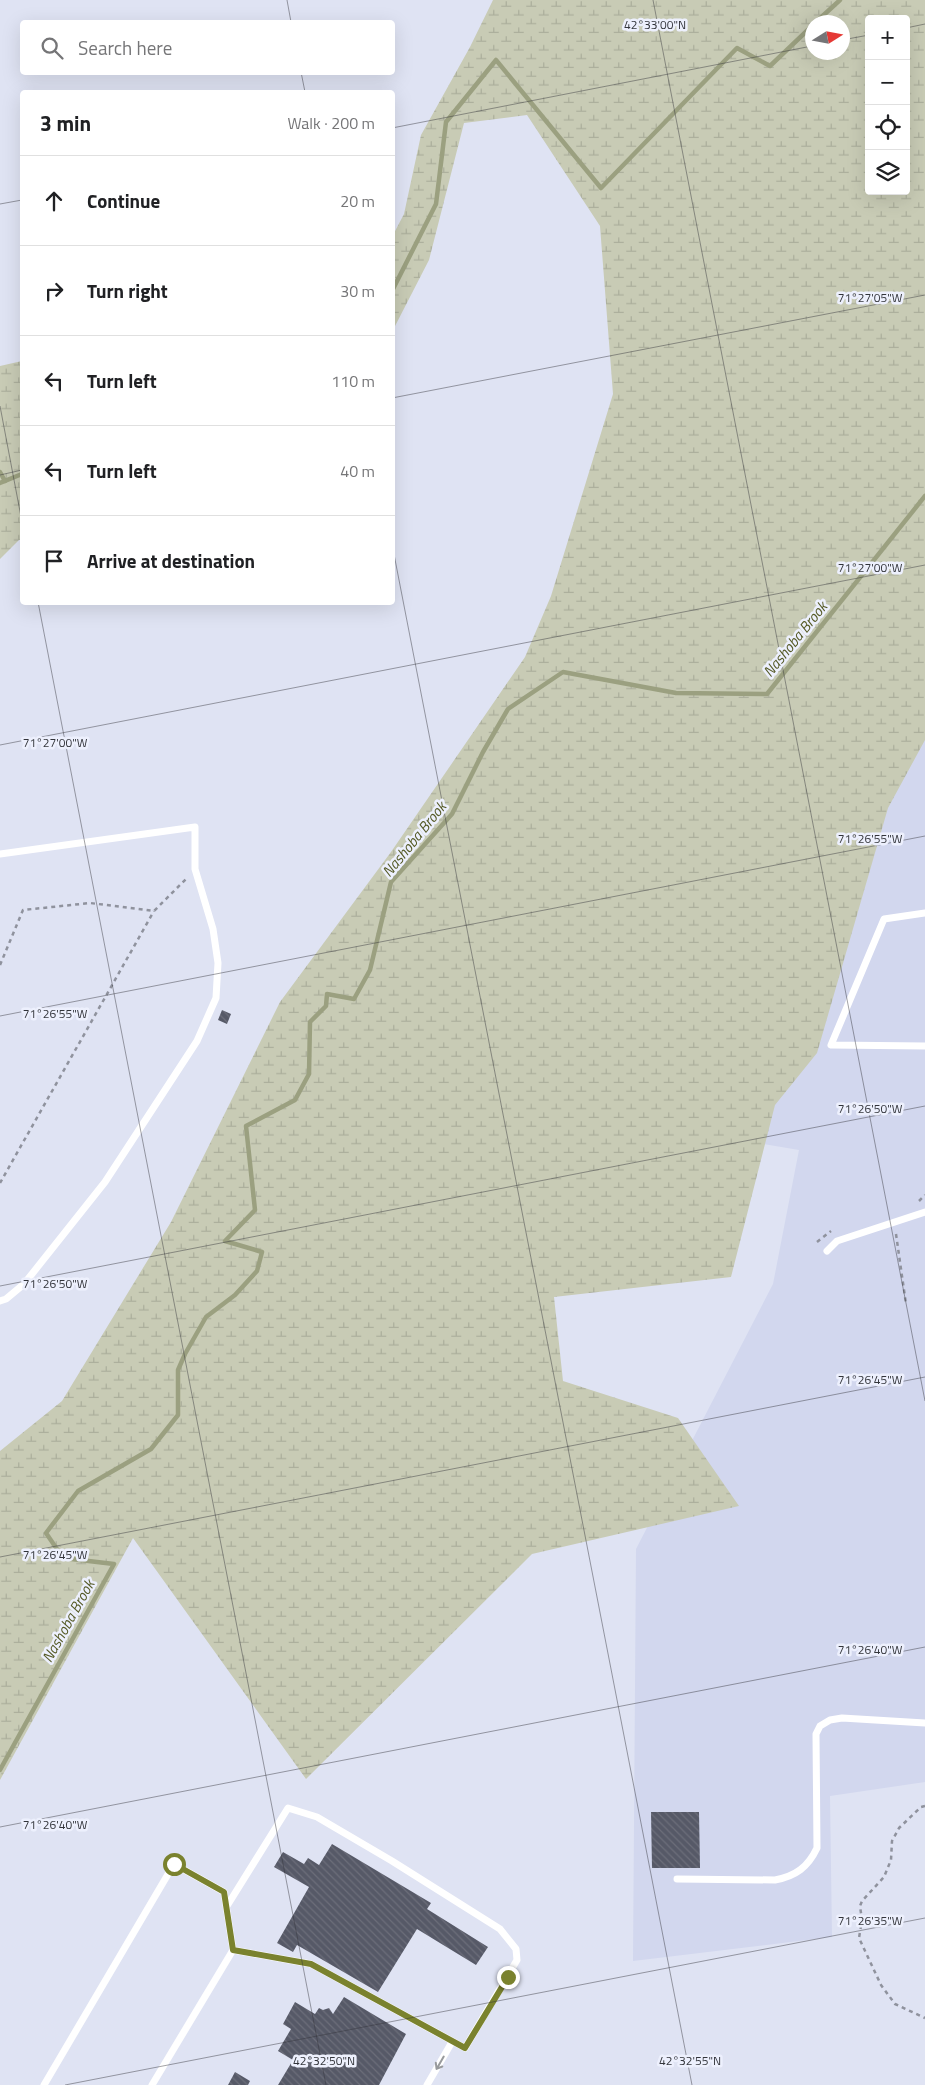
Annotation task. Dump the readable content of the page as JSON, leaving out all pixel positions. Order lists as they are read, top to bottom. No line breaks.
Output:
{"water":["Nashoba Brook"],"north":"right","page":{"map_buttons":["+","−"],"search":"Search here","heading":["3 min","Walk · 200 m"],"list":[["Continue","20 m"],["Turn right","30 m"],["Turn left","110 m"],["Turn left","40 m"],"Arrive at destination"]},"coordinates":["42°33'00\"N","71°27'05\"W","71°27'00\"W","71°26'55\"W","71°26'50\"W","71°26'45\"W","71°26'40\"W","71°26'35\"W","42°32'50\"N","42°32'55\"N"]}
